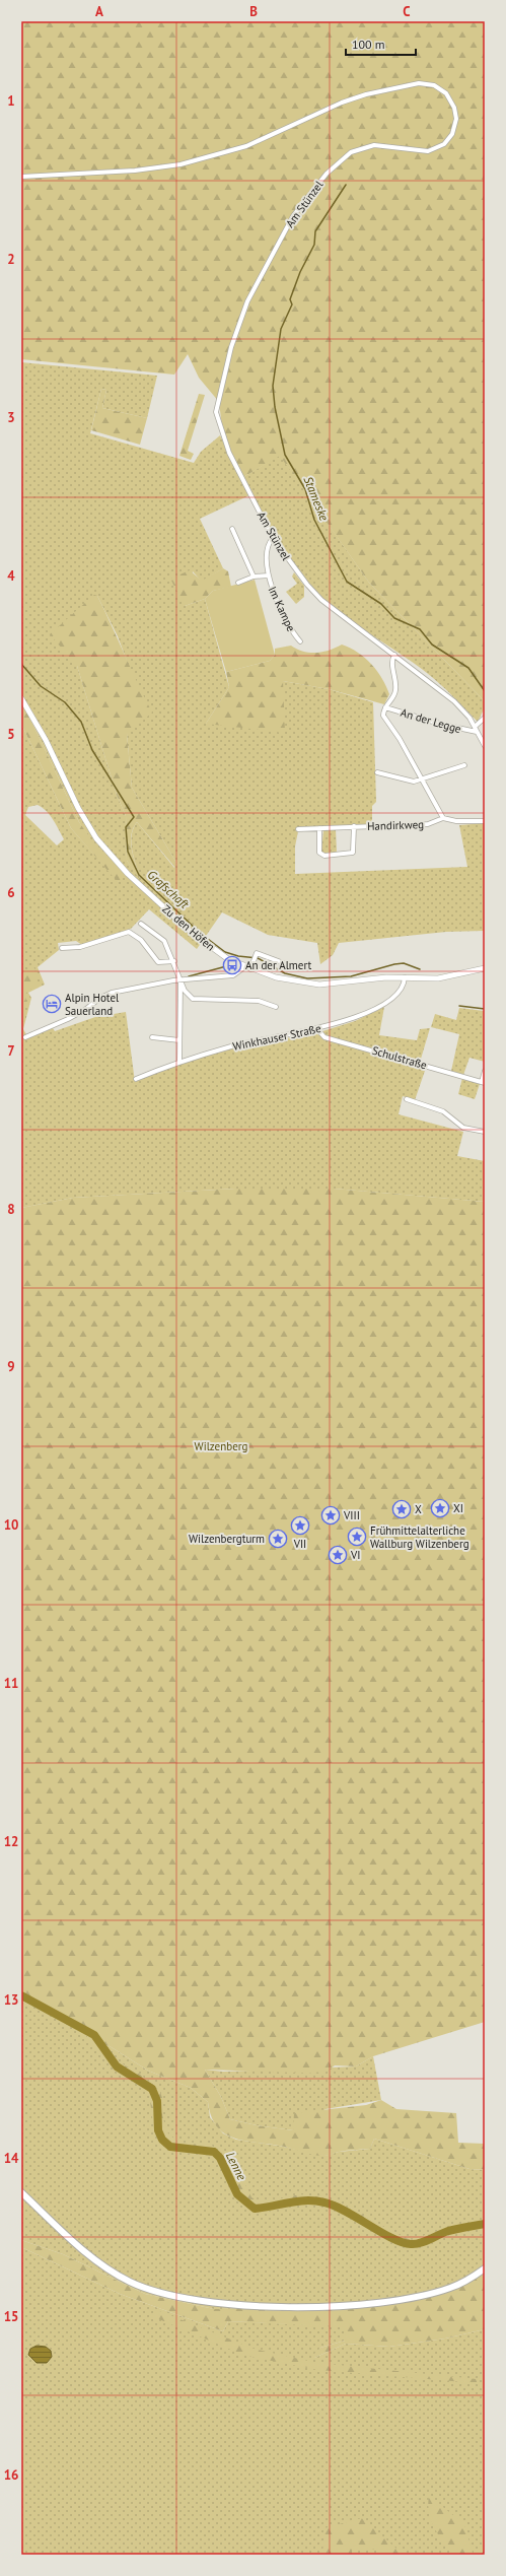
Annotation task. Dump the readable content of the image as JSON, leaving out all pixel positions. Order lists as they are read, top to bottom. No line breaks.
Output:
{"streets":{"street":["Am Stünzel","Im Kampe","An der Legge","Handirkweg","Zu den Höfen","Winkhauser Straße","Schulstraße"]},"crossings":[["Am Stünzel","Im Kampe"],["Am Stünzel","An der Legge"],["Zu den Höfen","Winkhauser Straße"],["Winkhauser Straße","Schulstraße"]],"water":["Stameske","Grafschaft","Lenne"],"parks":["Wilzenberg"],"places":{"bus stop":["An der Almert"],"hotel":["Alpin Hotel Sauerland"],"place":["XI","X","VIII","VII","Frühmittelalterliche Wallburg Wilzenberg","Wilzenbergturm","VI"]},"scale_bar":"100 m","grid":{"columns":["A","B","C"],"rows":["1","2","3","4","5","6","7","8","9","10","11","12","13","14","15","16"]}}
